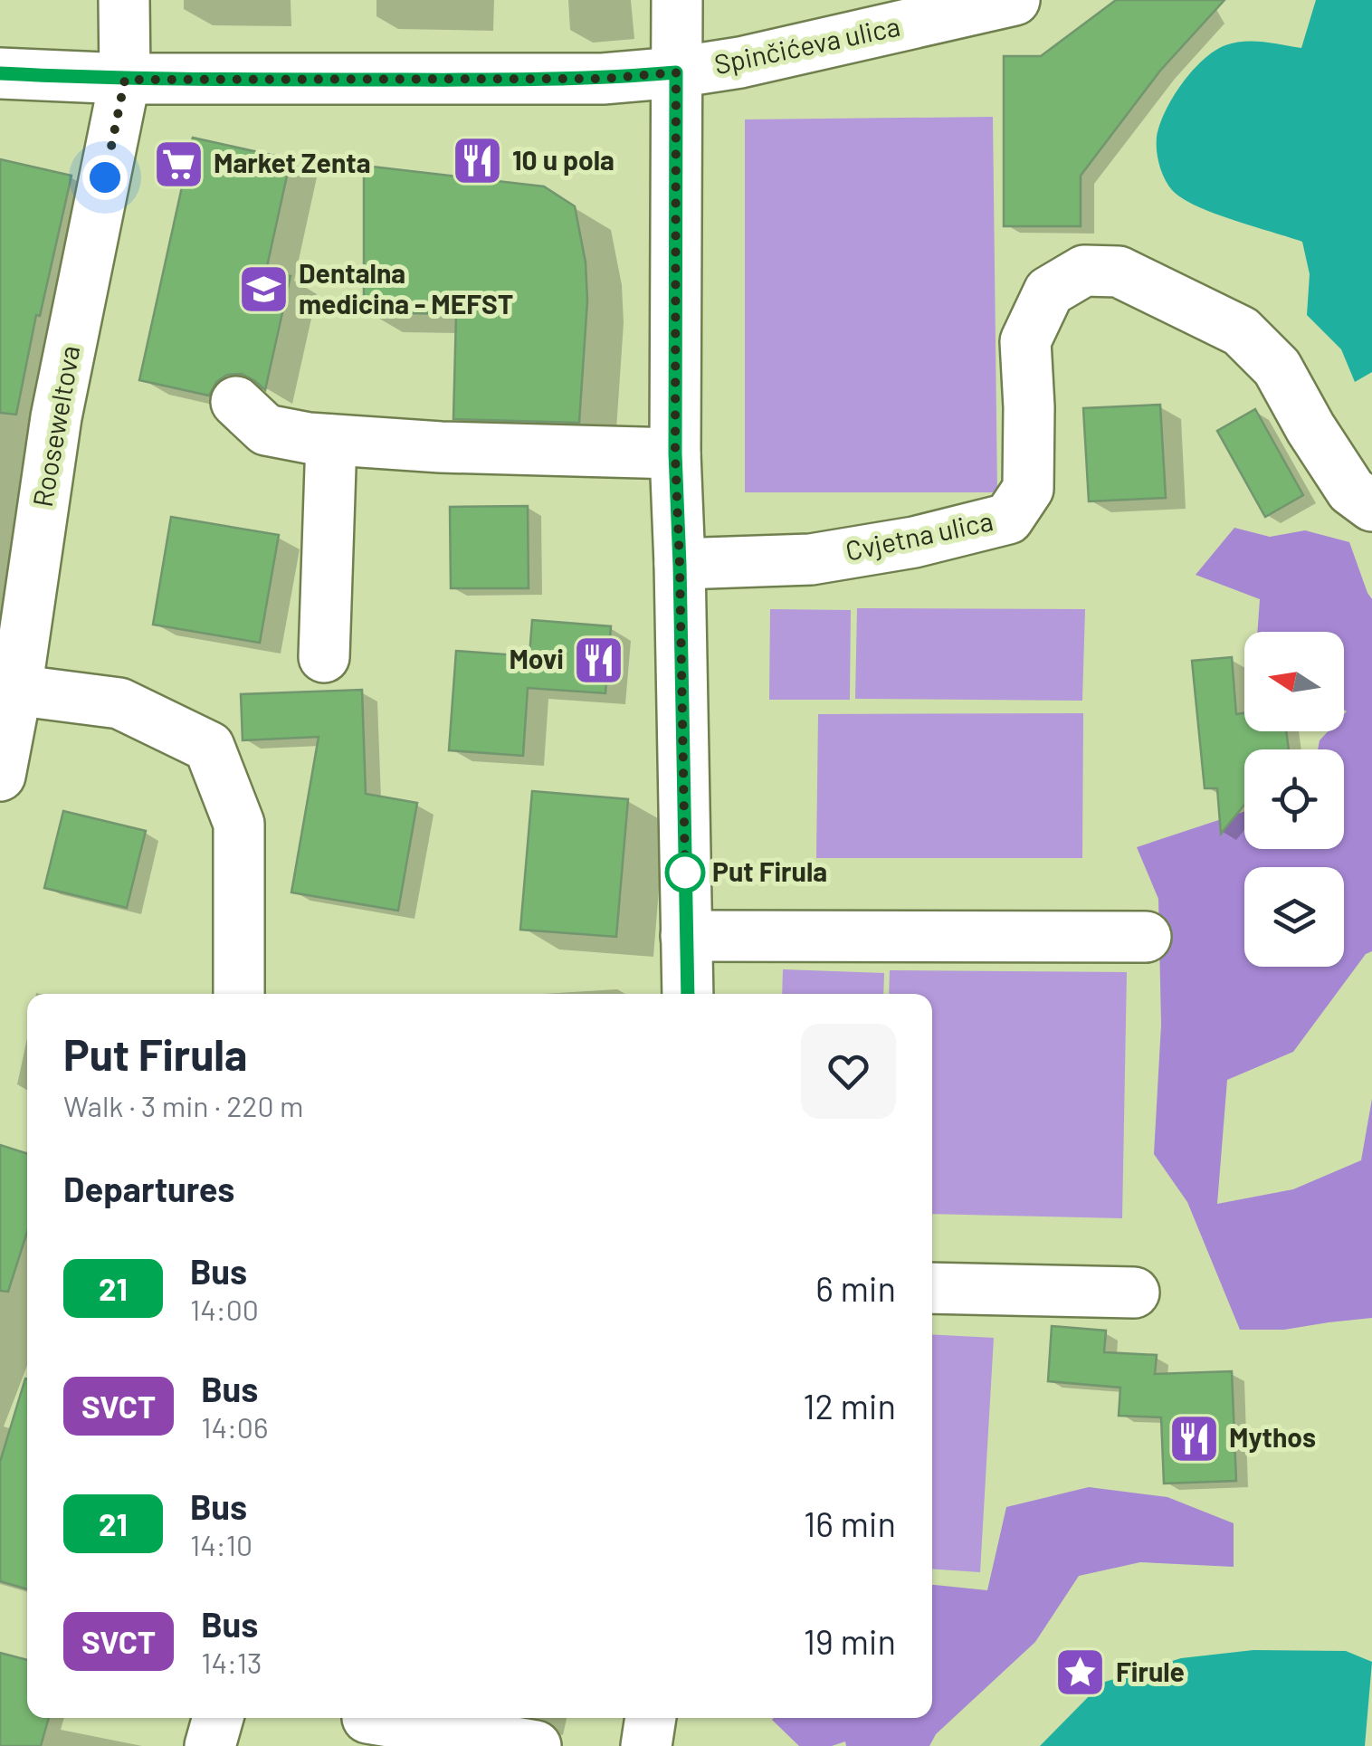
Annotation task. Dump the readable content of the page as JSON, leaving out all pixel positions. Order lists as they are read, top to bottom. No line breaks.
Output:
{"streets":{"street":["Spinčićeva ulica","Rooseweltova","Cvjetna ulica"]},"crossings":[["Spinčićeva ulica","Rooseweltova"]],"places":{"restaurant":["10 u pola","Movi","Mythos"],"supermarket":["Market Zenta"],"school or university":["Dentalna medicina - MEFST"],"other":["Put Firula"],"place":["Firule"]},"lines":["bus line 21"],"north":"left","page":{"heading":[["Put Firula","Walk · 3 min · 220 m"],"Departures"],"list":[{"mark":"21","name":"Bus","note":"14:00","value":"6 min"},{"mark":"SVCT","name":"Bus","note":"14:06","value":"12 min"},{"mark":"21","name":"Bus","note":"14:10","value":"16 min"},{"mark":"SVCT","name":"Bus","note":"14:13","value":"19 min"}]}}
